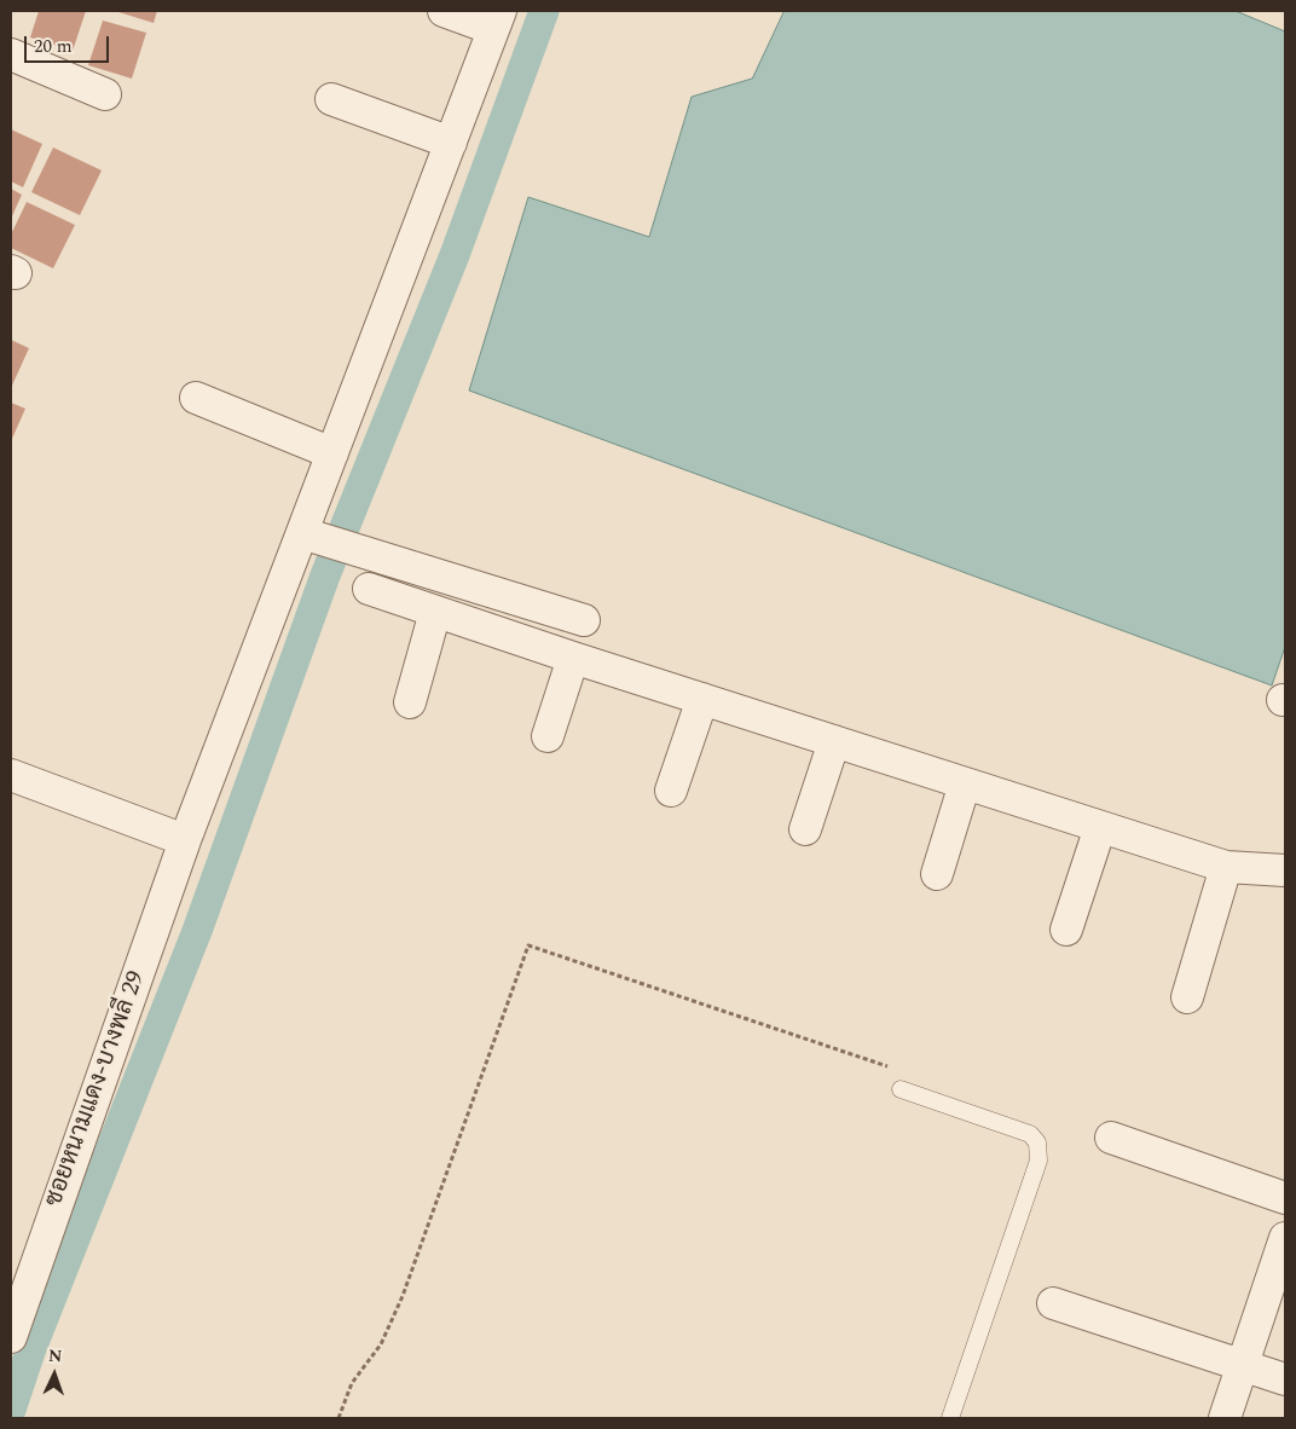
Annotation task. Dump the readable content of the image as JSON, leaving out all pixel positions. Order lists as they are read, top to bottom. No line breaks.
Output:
{"streets":{"street":["ซอยหนามแดง-บางพลี 29"]},"scale_bar":"20 m","north":"top"}
